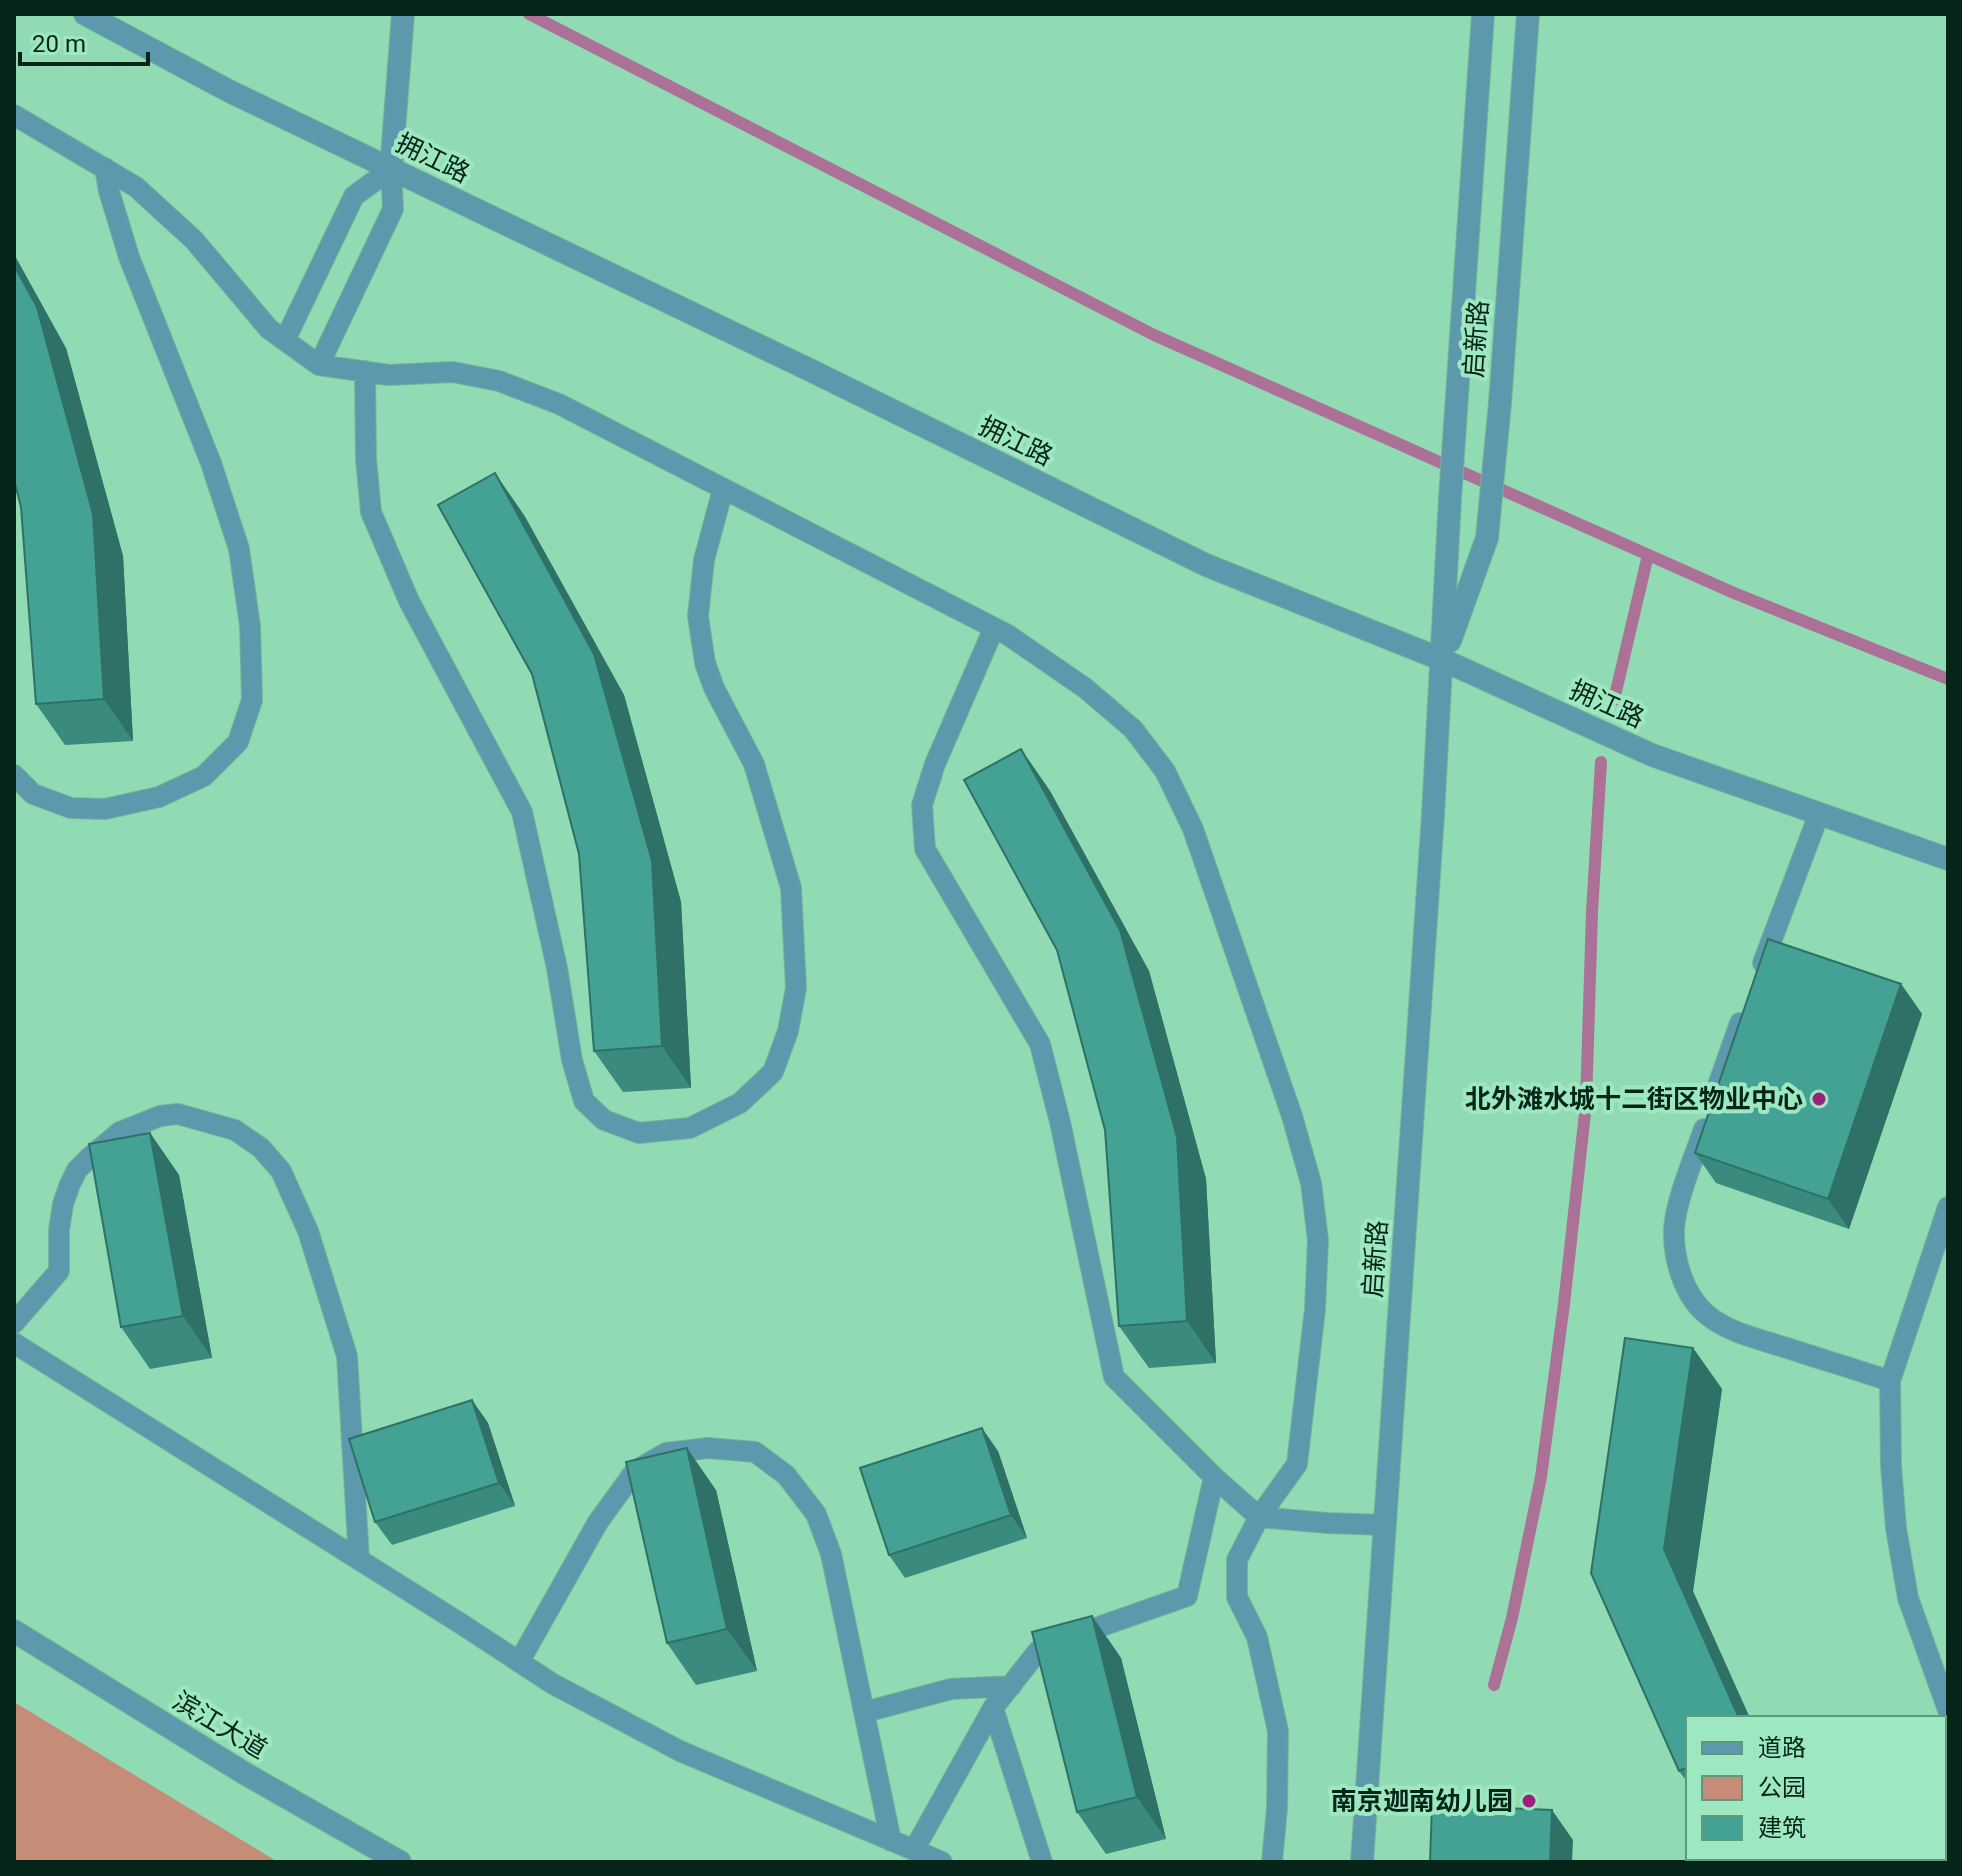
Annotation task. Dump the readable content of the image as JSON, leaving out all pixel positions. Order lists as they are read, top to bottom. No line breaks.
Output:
{"streets":{"street":["拥江路","启新路","滨江大道"]},"crossings":[["拥江路","启新路"]],"places":["北外滩水城十二街区物业中心","南京迦南幼儿园"],"legend":["道路","公园","建筑"],"scale_bar":"20 m"}
